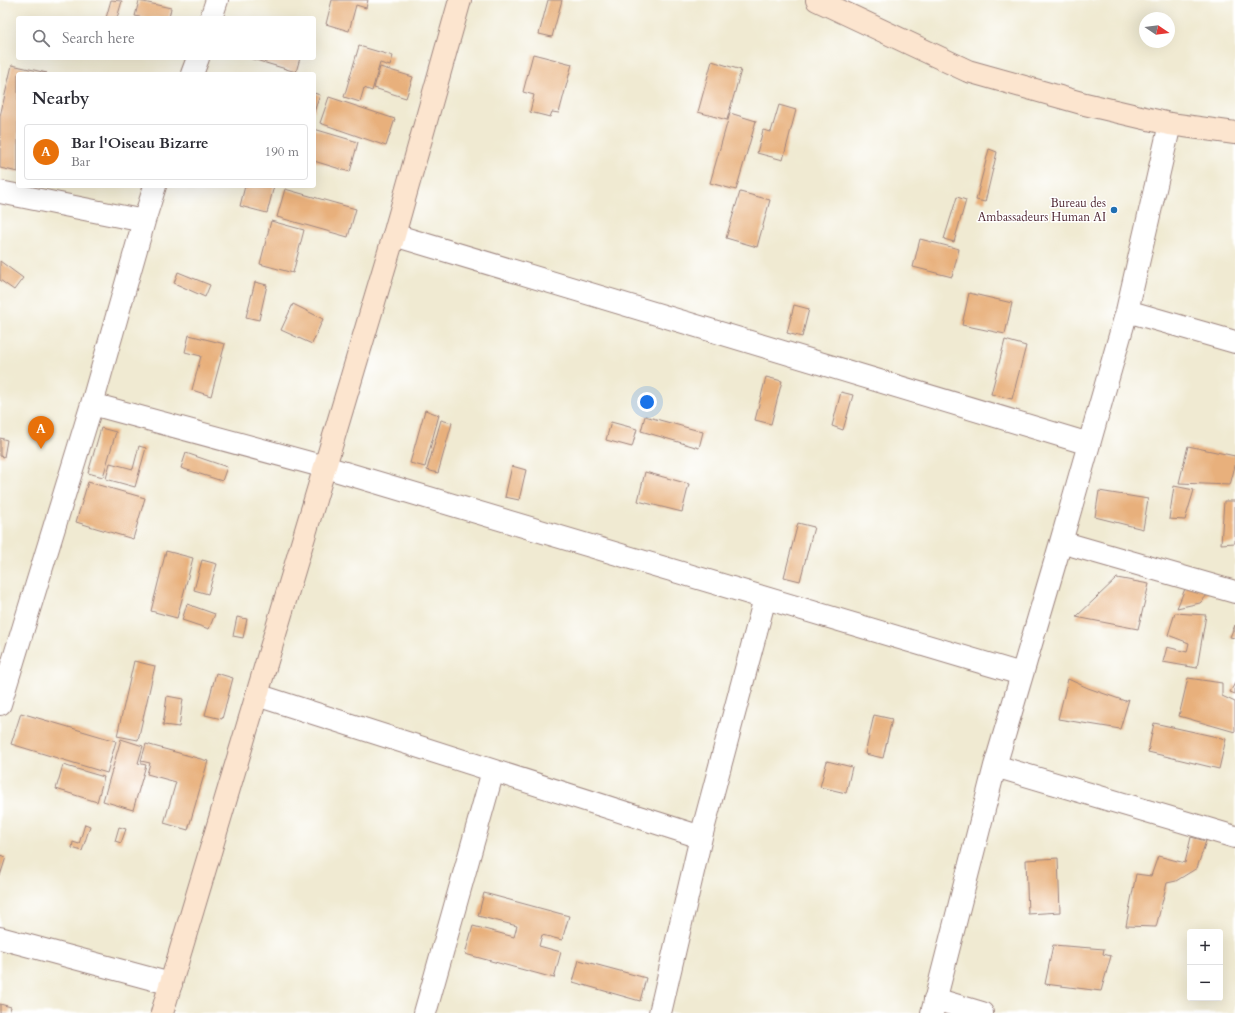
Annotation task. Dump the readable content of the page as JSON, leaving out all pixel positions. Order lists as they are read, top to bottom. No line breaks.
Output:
{"places":["Bureau des Ambassadeurs Human AI"],"north":"right","page":{"search":"Search here","heading":"Nearby","list":[{"mark":"A","name":"Bar l'Oiseau Bizarre","note":"Bar","value":"190 m"}],"pins":"A","map_buttons":["+","−"]}}
